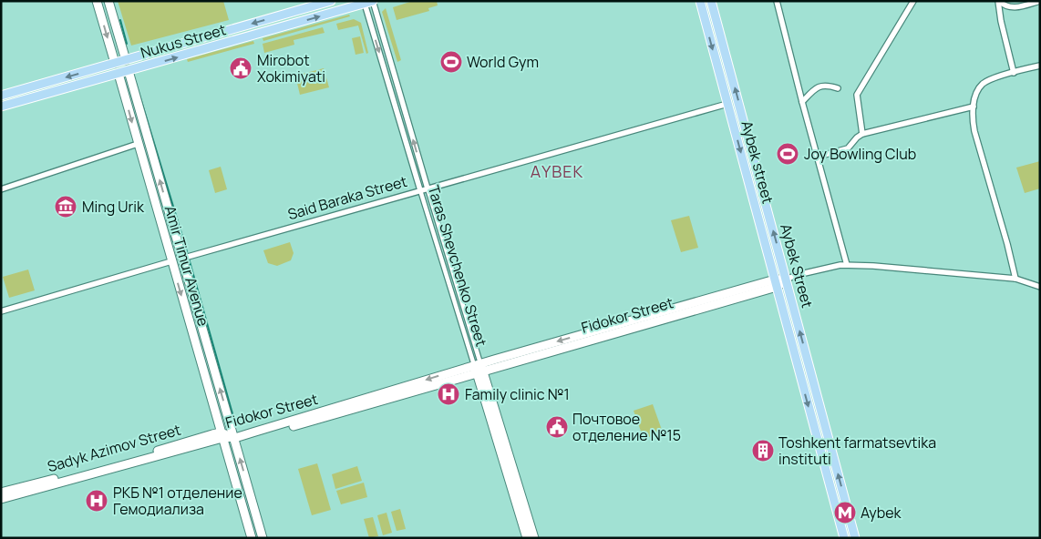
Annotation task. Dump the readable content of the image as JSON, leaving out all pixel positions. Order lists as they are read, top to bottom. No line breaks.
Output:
{"streets":{"main road":["Nukus Street","Aybek street","Said Baraka Street","Amir Timur Avenue","Taras Shevchenko Street","Aybek Street","Fidokor Street","Sadyk Azimov Street"]},"crossings":[["Nukus Street","Amir Timur Avenue"],["Nukus Street","Taras Shevchenko Street"],["Aybek street","Said Baraka Street"],["Aybek street","Aybek Street"],["Aybek street","Fidokor Street"],["Said Baraka Street","Amir Timur Avenue"],["Said Baraka Street","Taras Shevchenko Street"],["Amir Timur Avenue","Fidokor Street"],["Amir Timur Avenue","Sadyk Azimov Street"],["Taras Shevchenko Street","Fidokor Street"],["Aybek Street","Fidokor Street"],["Fidokor Street","Sadyk Azimov Street"]],"one_way":["Aybek street"],"districts":["АYBEK"],"places":{"sports":["World Gym","Joy Bowling Club"],"public building":["Mirobot Xokimiyati","Почтовое отделение №15"],"museum":["Ming Urik"],"hospital":["Family clinic №1","РКБ №1 отделение Гемодиализа"],"building":["Toshkent farmatsevtika instituti"],"metro station":["Aybek"]}}
